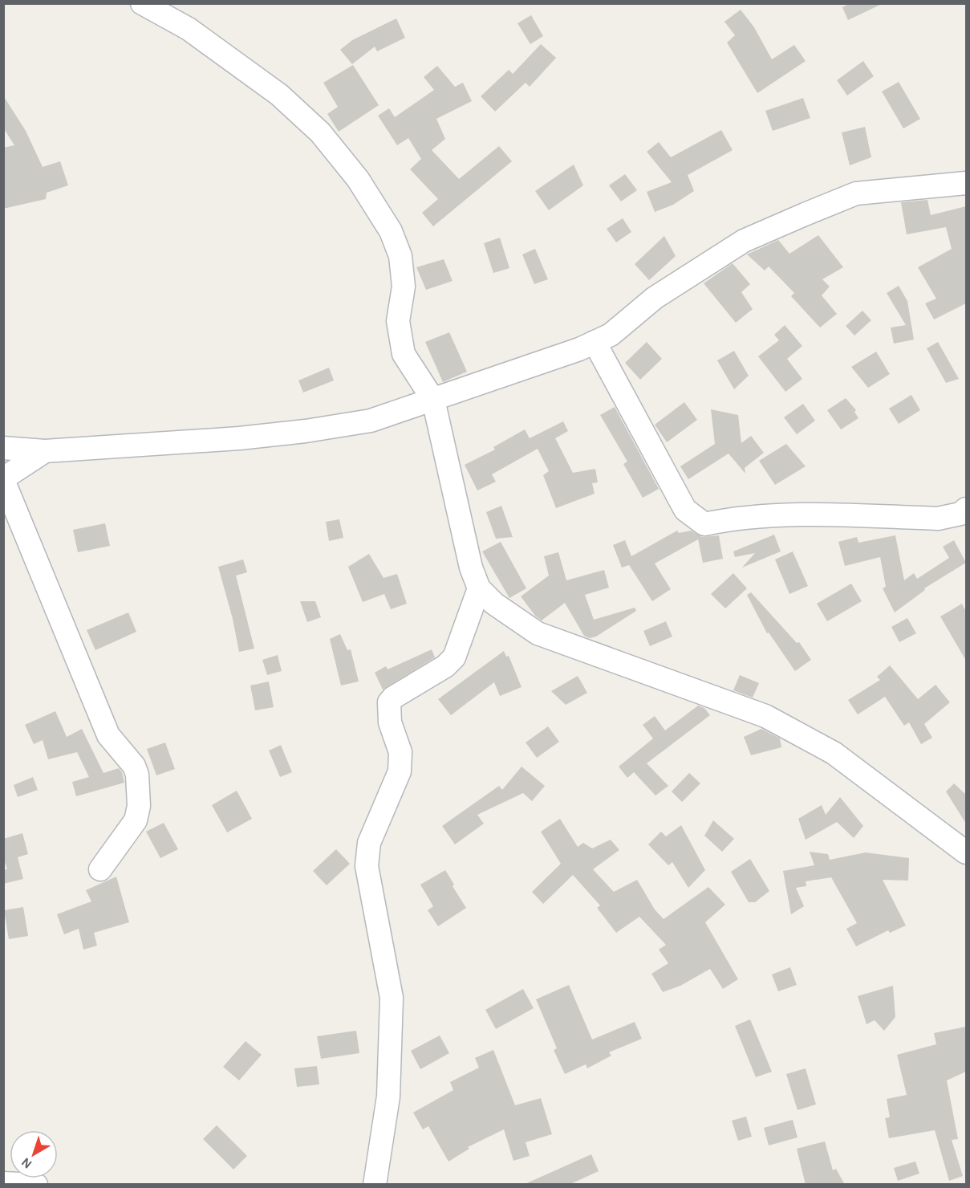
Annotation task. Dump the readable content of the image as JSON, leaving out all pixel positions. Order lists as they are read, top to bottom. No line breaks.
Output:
{"north":"bottom left"}
